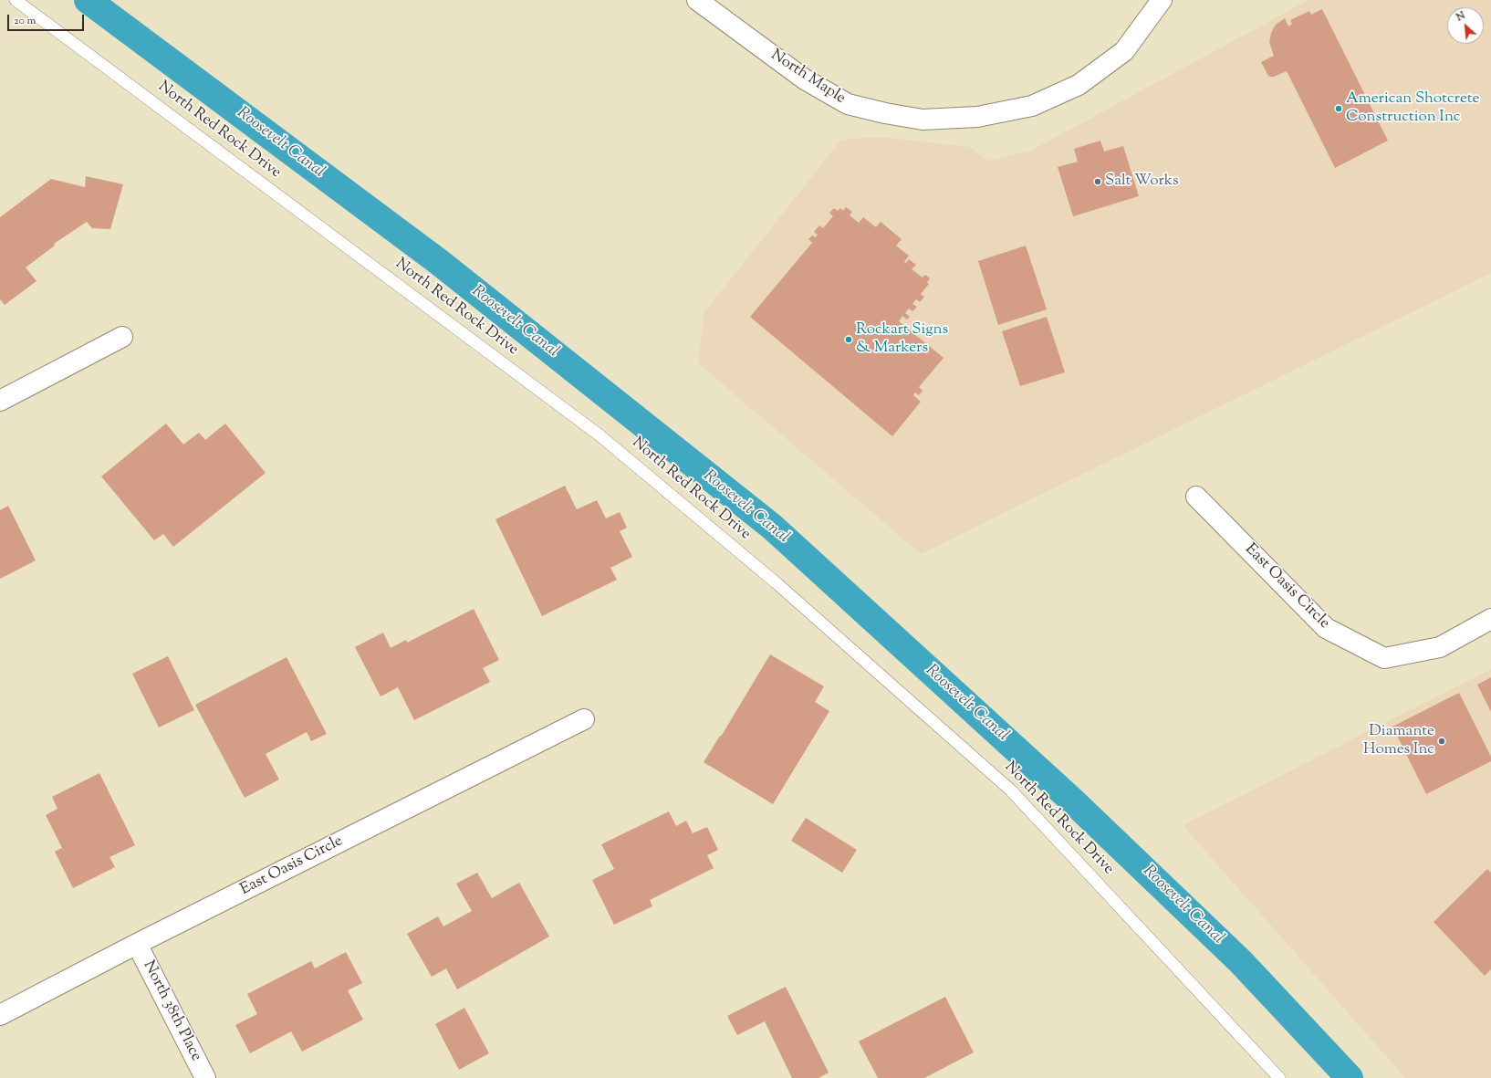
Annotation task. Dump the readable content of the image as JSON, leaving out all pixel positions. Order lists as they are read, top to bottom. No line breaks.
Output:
{"streets":{"street":["North Maple","East Oasis Circle","North 38th Place"],"lane":["North Red Rock Drive"]},"crossings":[["East Oasis Circle","North 38th Place"]],"water":["Roosevelt Canal"],"places":["American Shotcrete Construction Inc","Salt Works","Rockart Signs & Markers","Diamante Homes Inc"],"scale_bar":"20 m","north":"top left"}
